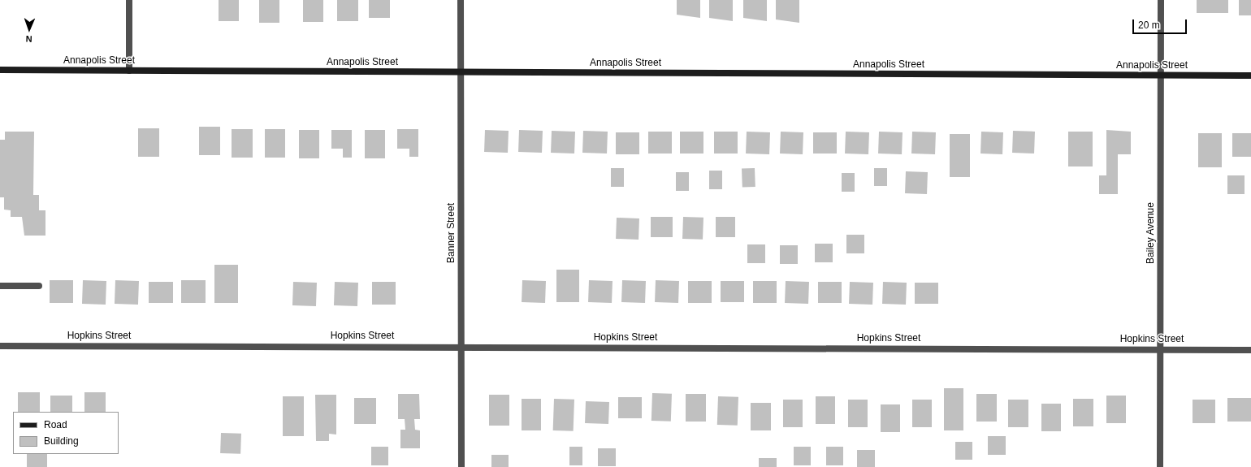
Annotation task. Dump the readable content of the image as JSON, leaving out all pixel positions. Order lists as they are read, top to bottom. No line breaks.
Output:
{"streets":{"street":["Annapolis Street","Banner Street","Bailey Avenue","Hopkins Street"]},"crossings":[["Annapolis Street","Banner Street"],["Annapolis Street","Bailey Avenue"],["Banner Street","Hopkins Street"],["Bailey Avenue","Hopkins Street"]],"legend":["Road","Building"],"scale_bar":"20 m","north":"bottom"}
